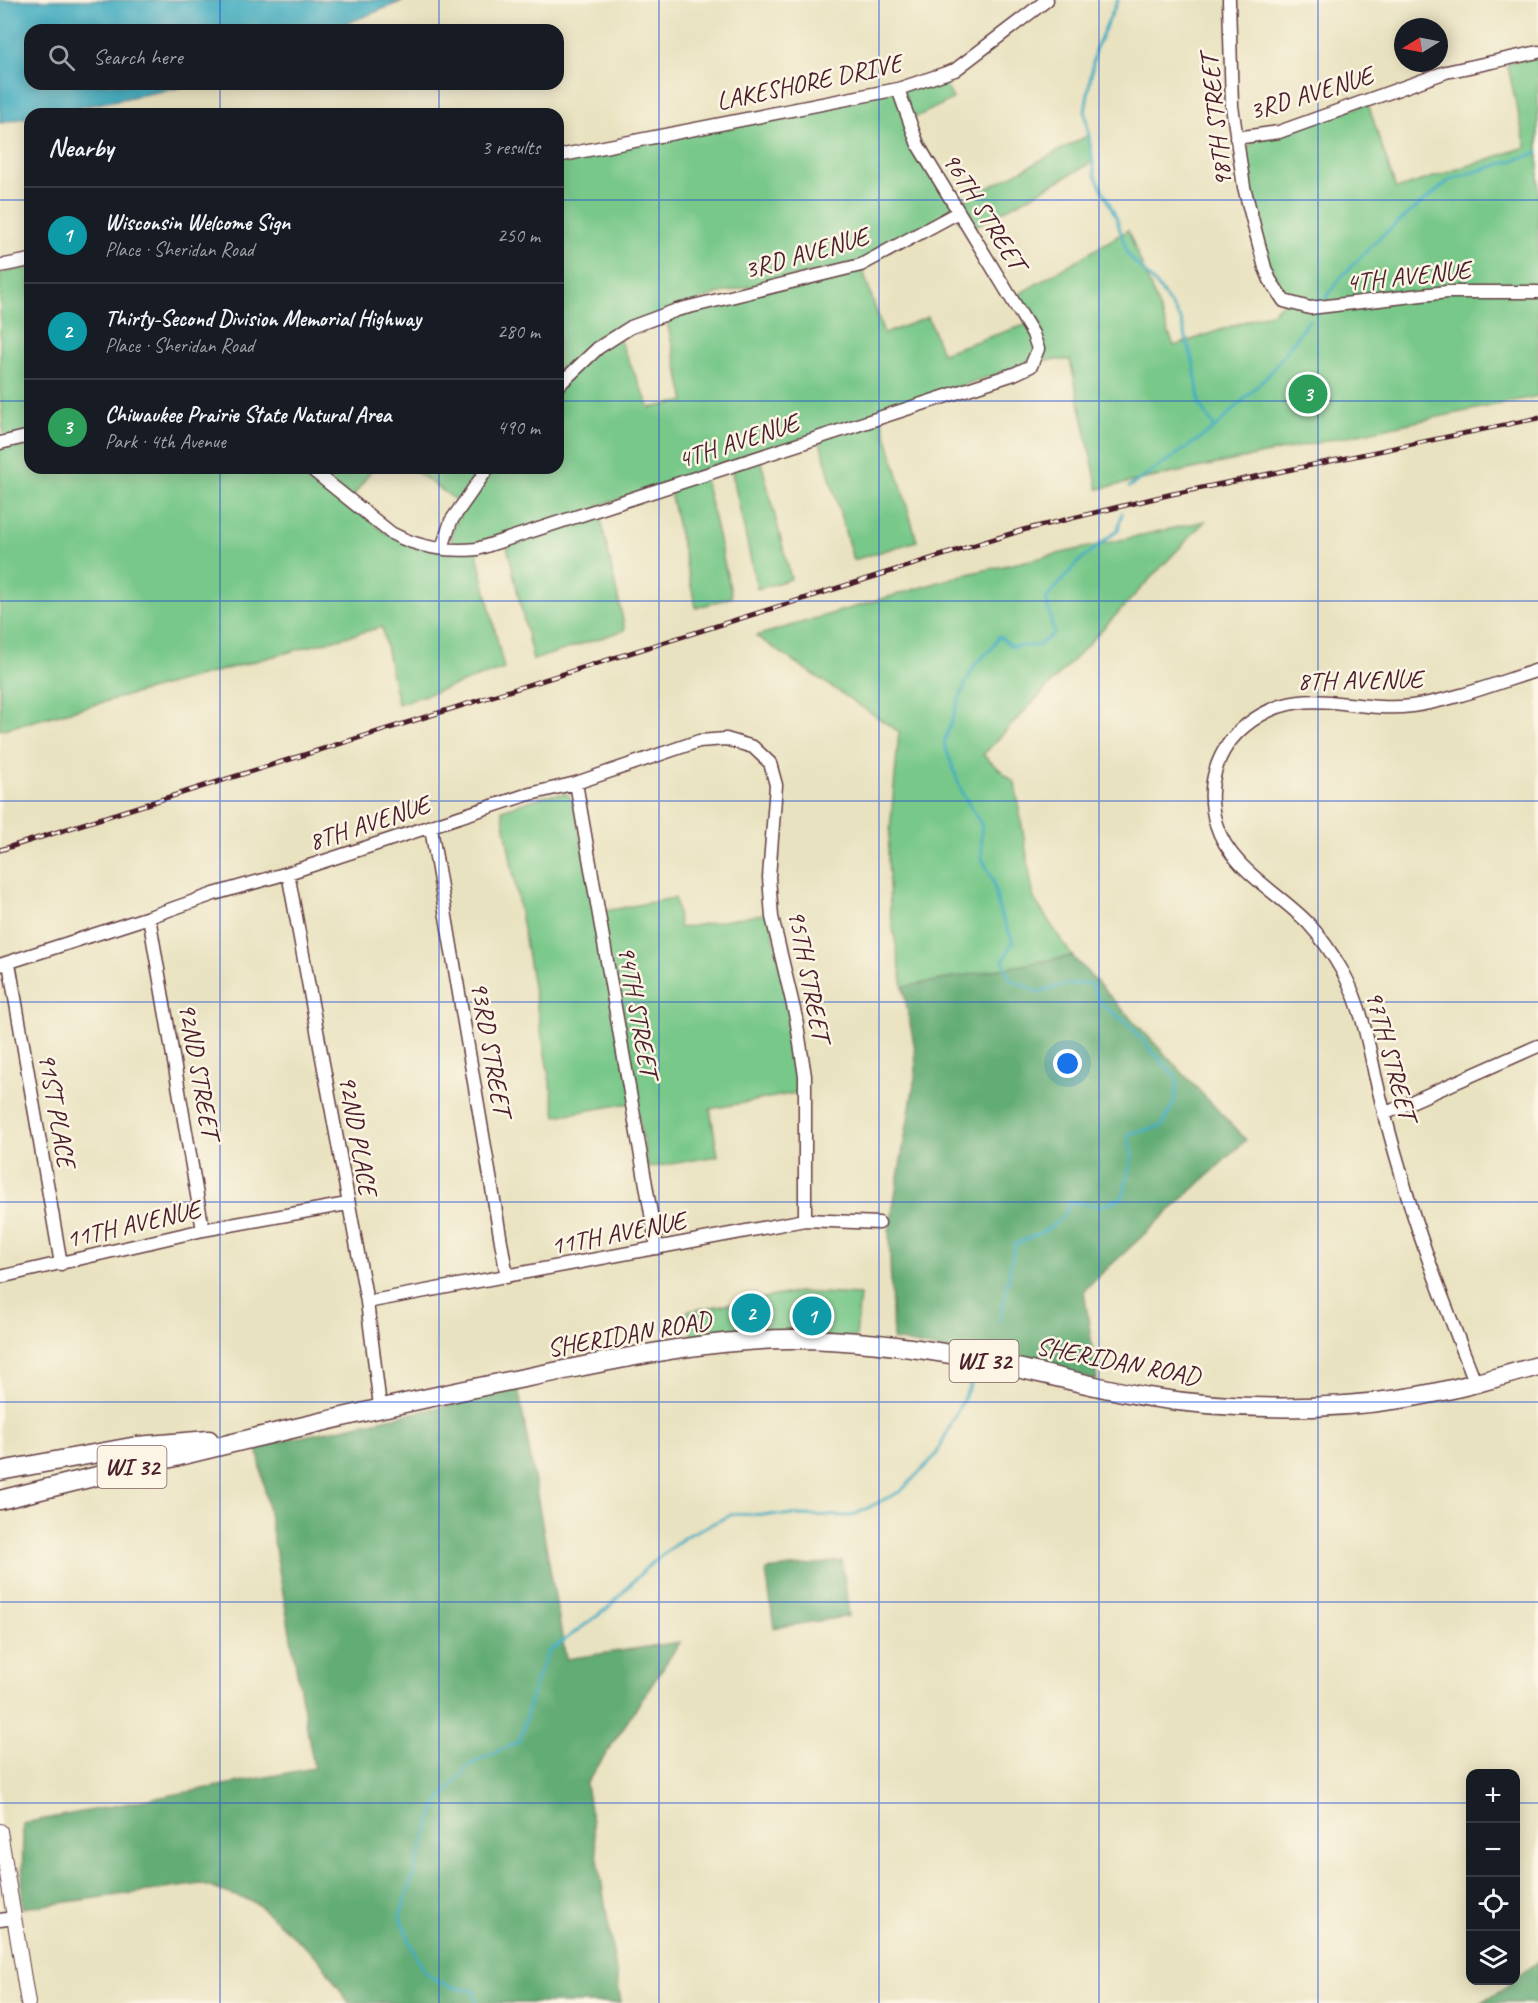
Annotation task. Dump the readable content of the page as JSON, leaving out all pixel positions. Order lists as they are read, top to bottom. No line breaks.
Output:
{"streets":{"main road":["SHERIDAN ROAD","WI 32"],"street":["LAKESHORE DRIVE","3RD AVENUE","98TH STREET","96TH STREET","4TH AVENUE","8TH AVENUE","95TH STREET","94TH STREET","93RD STREET","97TH STREET","92ND STREET","91ST PLACE","92ND PLACE","11TH AVENUE"]},"crossings":[["LAKESHORE DRIVE","96TH STREET"],["3RD AVENUE","98TH STREET"],["3RD AVENUE","96TH STREET"],["98TH STREET","4TH AVENUE"],["96TH STREET","4TH AVENUE"],["8TH AVENUE","95TH STREET"],["8TH AVENUE","94TH STREET"],["8TH AVENUE","93RD STREET"],["8TH AVENUE","97TH STREET"],["8TH AVENUE","92ND STREET"],["8TH AVENUE","91ST PLACE"],["8TH AVENUE","92ND PLACE"],["95TH STREET","11TH AVENUE"],["94TH STREET","11TH AVENUE"],["93RD STREET","11TH AVENUE"],["97TH STREET","SHERIDAN ROAD"],["92ND STREET","11TH AVENUE"],["91ST PLACE","11TH AVENUE"],["92ND PLACE","11TH AVENUE"],["92ND PLACE","SHERIDAN ROAD"]],"north":"left","page":{"search":"Search here","heading":["Nearby","3 results"],"list":[{"mark":"1","name":"Wisconsin Welcome Sign","note":"Place · Sheridan Road","value":"250 m"},{"mark":"2","name":"Thirty-Second Division Memorial Highway","note":"Place · Sheridan Road","value":"280 m"},{"mark":"3","name":"Chiwaukee Prairie State Natural Area","note":"Park · 4th Avenue","value":"490 m"}],"pins":["3","2","1"],"map_buttons":["+","−"]}}
